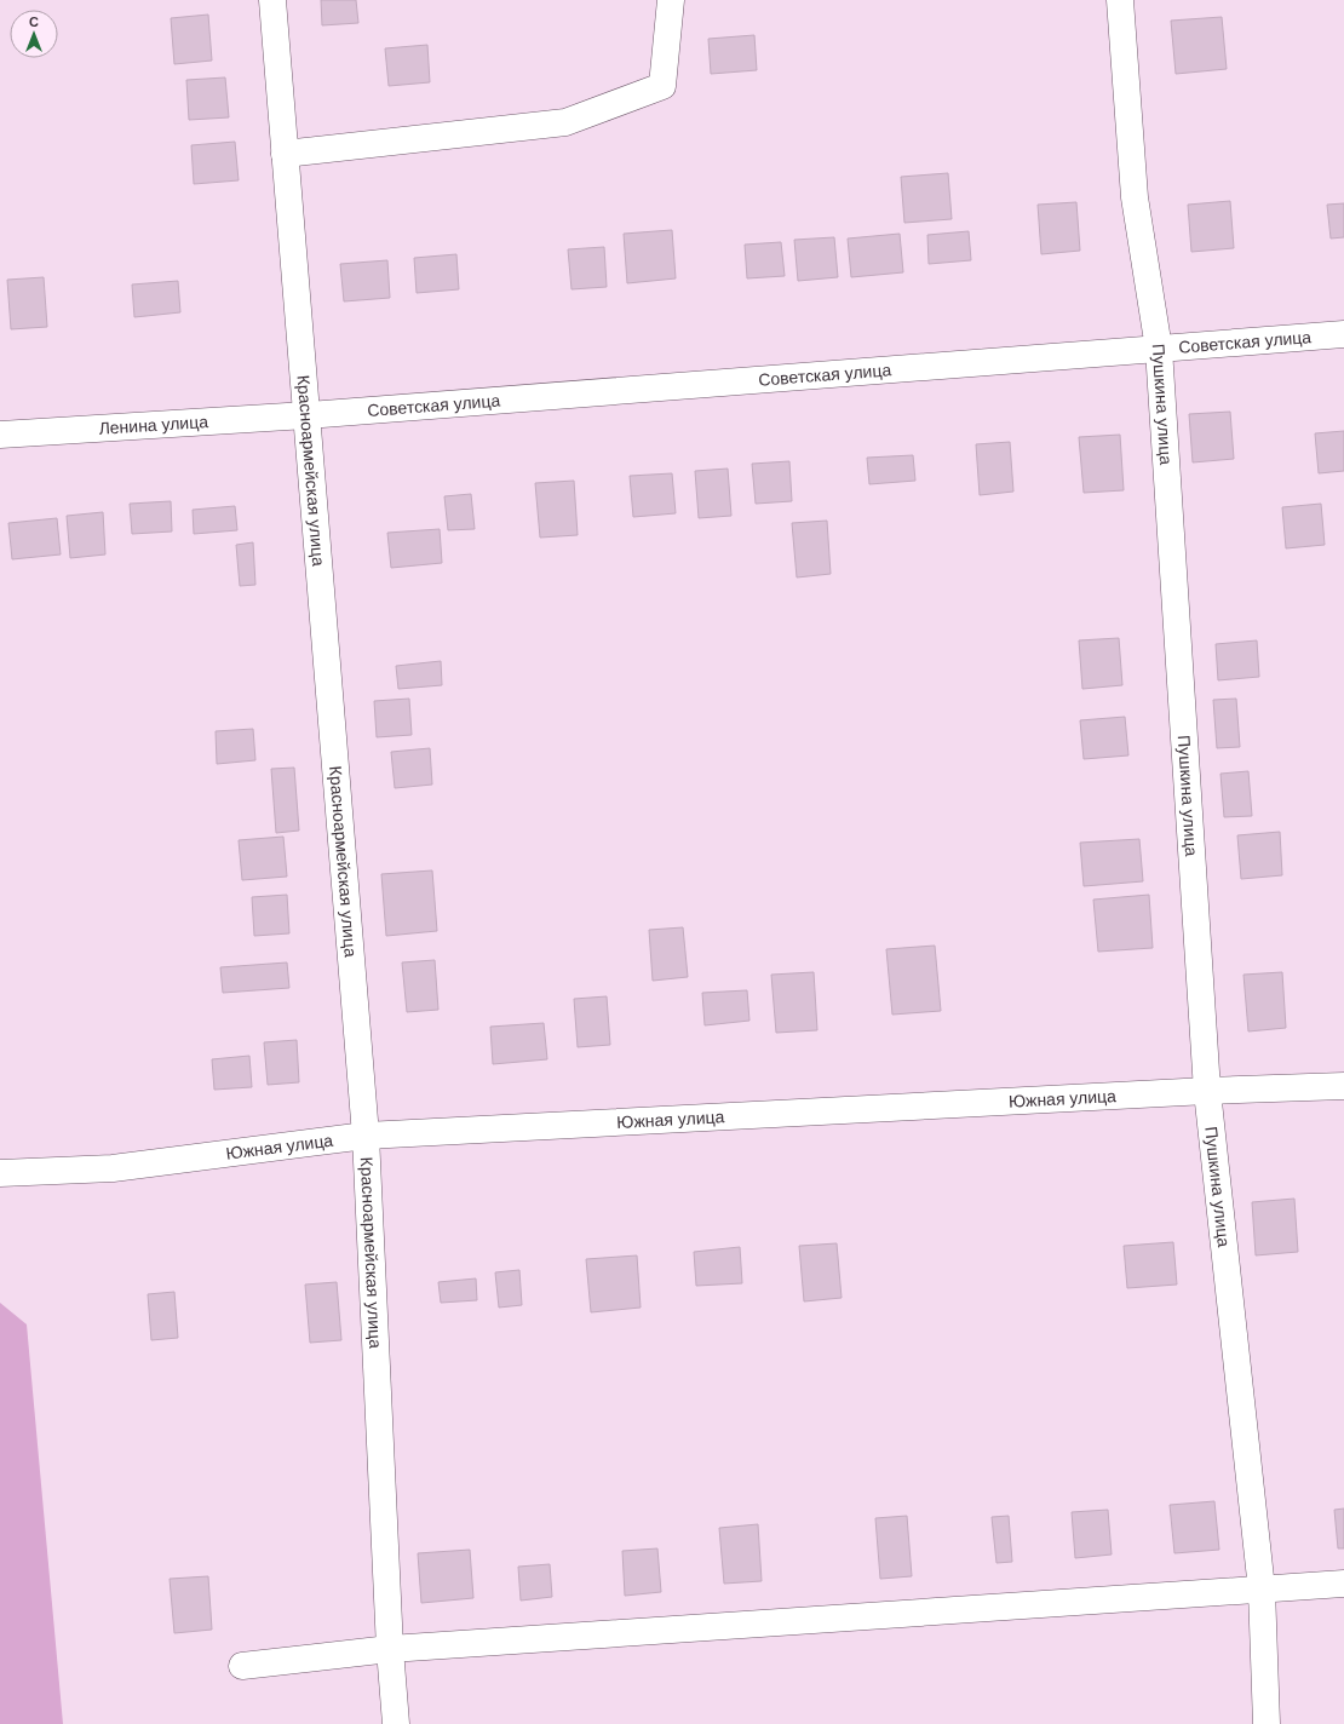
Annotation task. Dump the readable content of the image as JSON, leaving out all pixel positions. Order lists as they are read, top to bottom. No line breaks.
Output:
{"streets":{"street":["Советская улица","Пушкина улица","Ленина улица","Красноармейская улица","Южная улица"]},"crossings":[["Советская улица","Пушкина улица"],["Советская улица","Ленина улица"],["Советская улица","Красноармейская улица"],["Пушкина улица","Южная улица"],["Ленина улица","Красноармейская улица"],["Красноармейская улица","Южная улица"]],"north":"top"}
